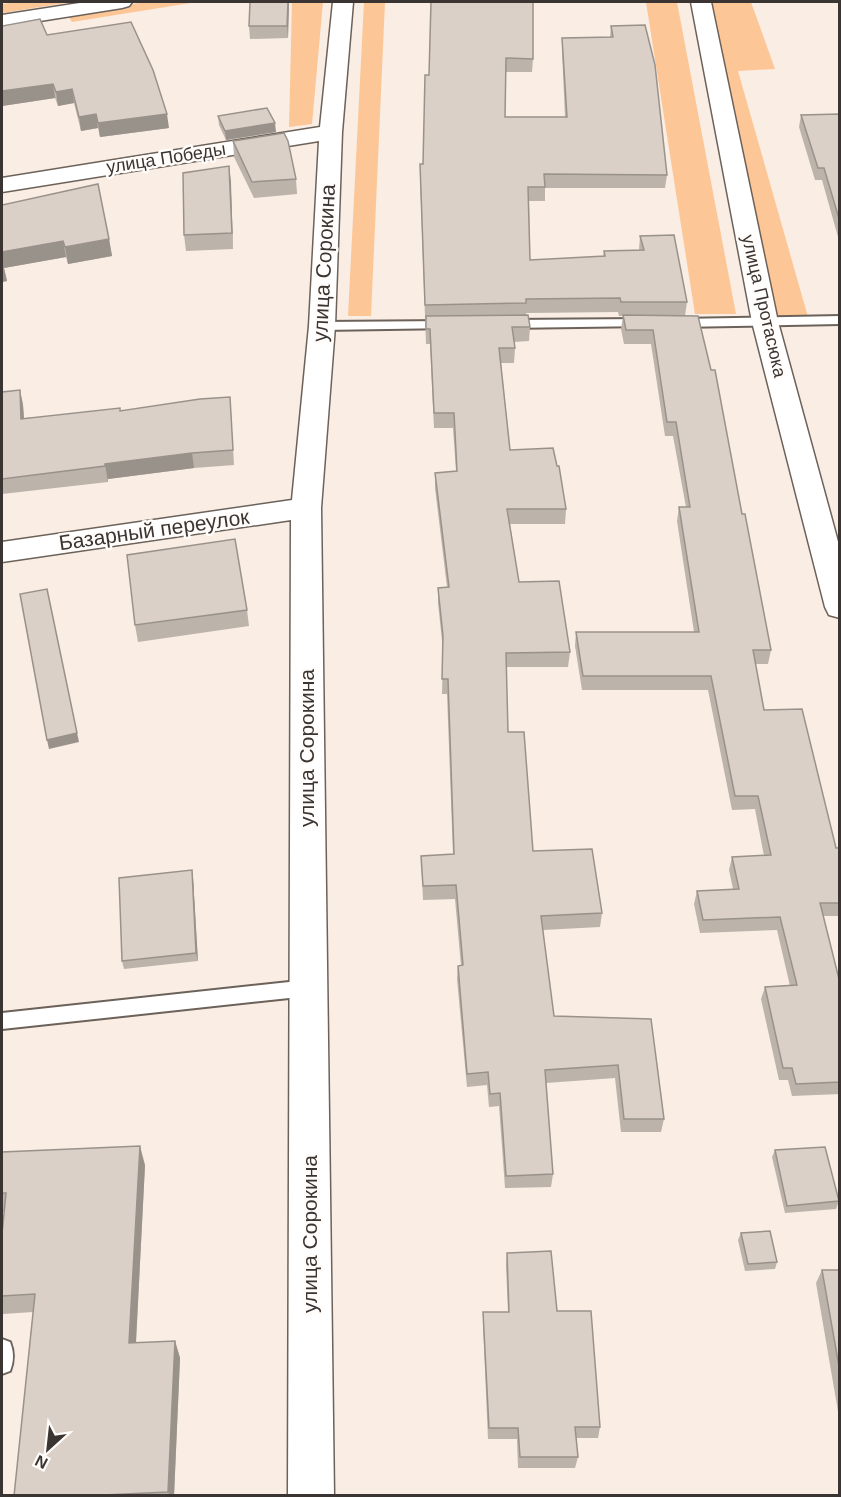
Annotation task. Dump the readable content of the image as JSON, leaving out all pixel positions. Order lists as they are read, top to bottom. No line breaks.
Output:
{"streets":{"street":["улица Победы","улица Сорокина","улица Протасюка","Базарный переулок"]},"crossings":[["улица Победы","улица Сорокина"],["улица Сорокина","Базарный переулок"]],"north":"bottom left"}
